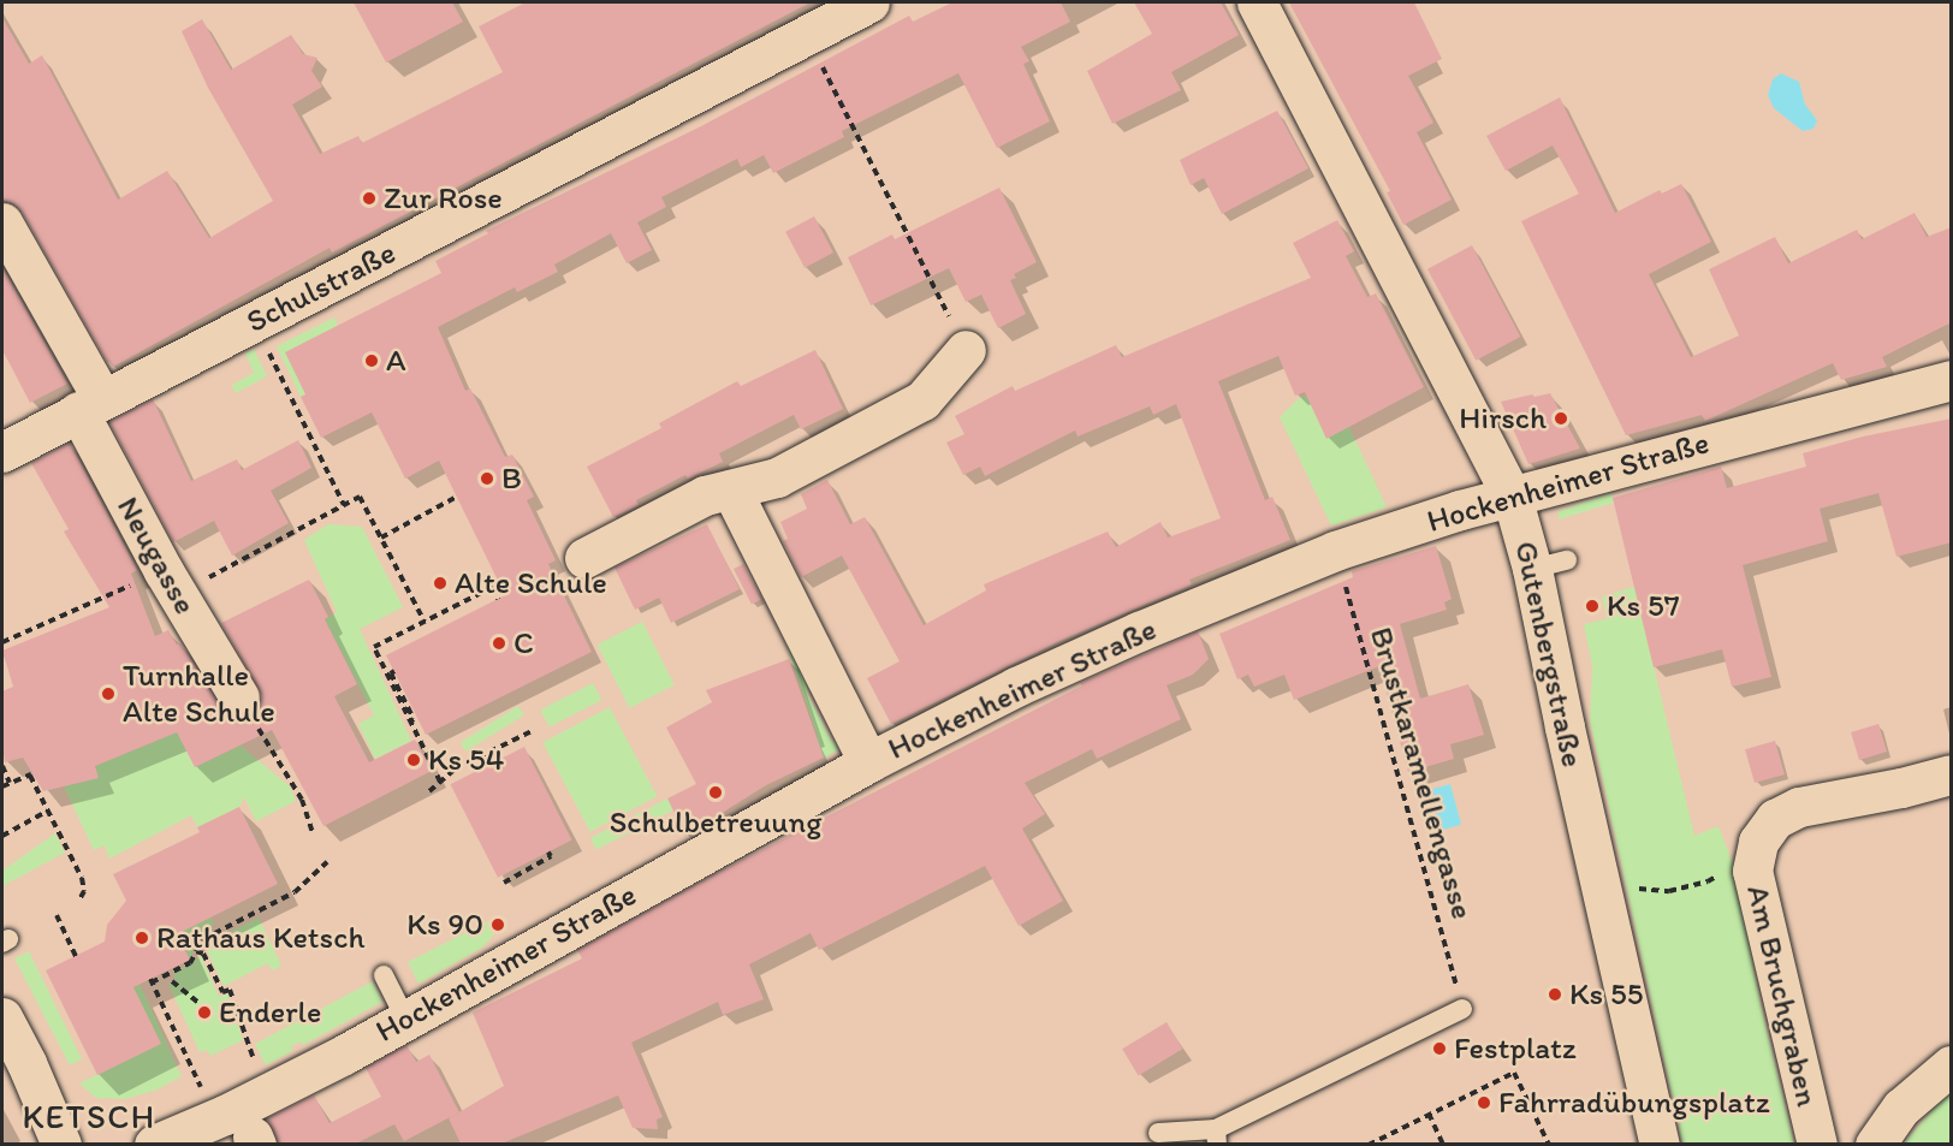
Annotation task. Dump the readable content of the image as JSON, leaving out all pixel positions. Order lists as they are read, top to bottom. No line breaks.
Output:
{"streets":{"street":["Schulstraße","Hockenheimer Straße","Neugasse","Gutenbergstraße","Am Bruchgraben"],"path":["Brustkaramellengasse"]},"crossings":[["Schulstraße","Neugasse"],["Hockenheimer Straße","Gutenbergstraße"],["Hockenheimer Straße","Brustkaramellengasse"]],"districts":["KETSCH"],"places":["Zur Rose","A","Hirsch","B","Alte Schule","Ks 57","C","Turnhalle Alte Schule","Ks 54","Schulbetreuung","Ks 90","Rathaus Ketsch","Ks 55","Enderle","Festplatz","Fahrradübungsplatz"]}
